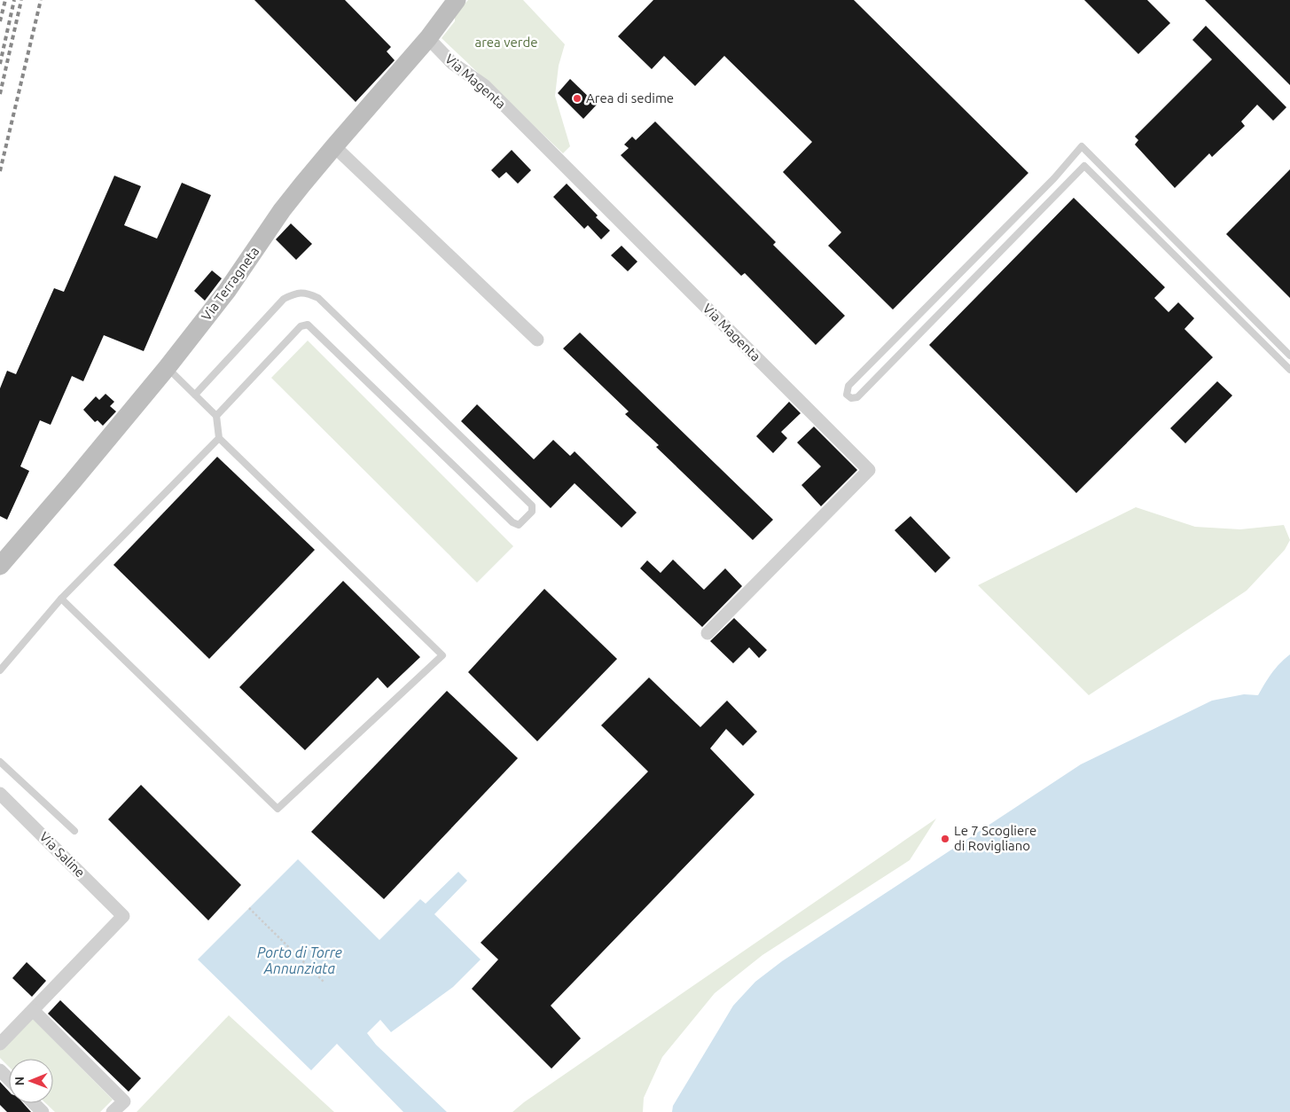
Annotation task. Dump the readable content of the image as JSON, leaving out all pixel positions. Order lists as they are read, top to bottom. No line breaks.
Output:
{"streets":{"street":["Via Magenta","Via Terragneta","Via Saline"]},"crossings":[["Via Magenta","Via Terragneta"]],"water":["Porto di Torre Annunziata"],"parks":["area verde"],"places":["Area di sedime","Le 7 Scogliere di Rovigliano"],"north":"left"}
